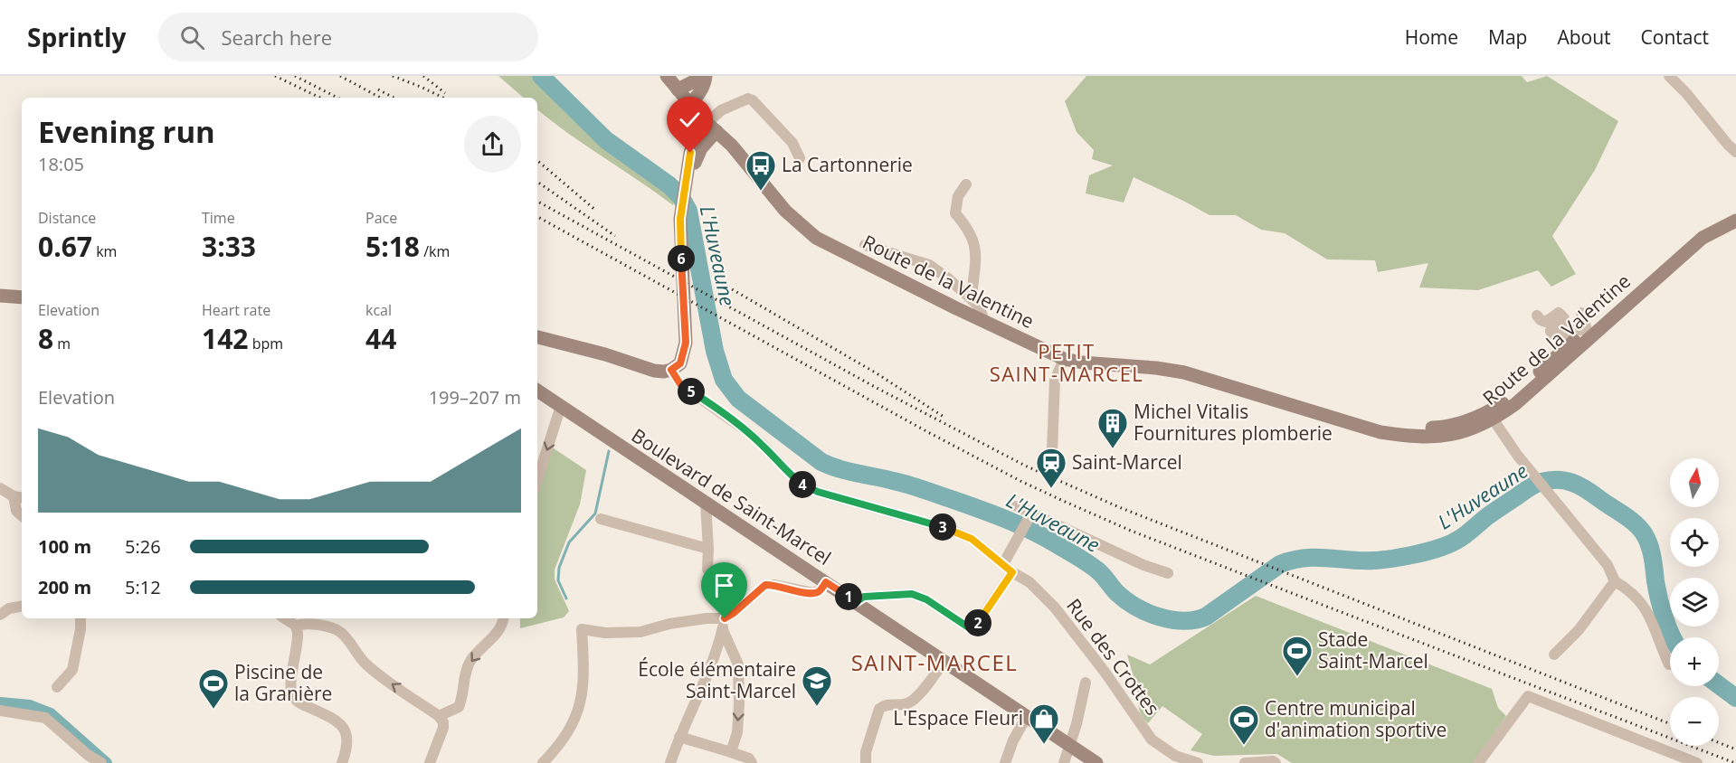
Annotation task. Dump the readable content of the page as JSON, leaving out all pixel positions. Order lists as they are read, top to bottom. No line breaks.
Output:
{"streets":{"main road":["Route de la Valentine","Boulevard de Saint-Marcel"],"street":["Rue des Crottes"]},"districts":["PETIT SAINT-MARCEL","SAINT-MARCEL"],"water":["L'Huveaune"],"places":{"bus stop":["La Cartonnerie"],"building":["Michel Vitalis Fournitures plomberie"],"station":["Saint-Marcel"],"sports":["Stade Saint-Marcel","Piscine de la Granière","Centre municipal d'animation sportive"],"school or university":["École élémentaire Saint-Marcel"],"shop":["L'Espace Fleuri"]},"north":"top","page":{"header":"Sprintly","search":"Search here","nav":["Home","Map","About","Contact"],"heading":["Evening run","18:05"],"stats":[["Distance","0.67 km"],["Time","3:33"],["Pace","5:18 /km"],["Elevation","8 m"],["Heart rate","142 bpm"],["kcal","44"]],"pins":["6","5","4","3","1","2"],"chart":["Elevation","199–207 m"],"map_buttons":["+","−"],"list":[{"name":"100 m","note":"5:26"},{"name":"200 m","note":"5:12"}]}}
